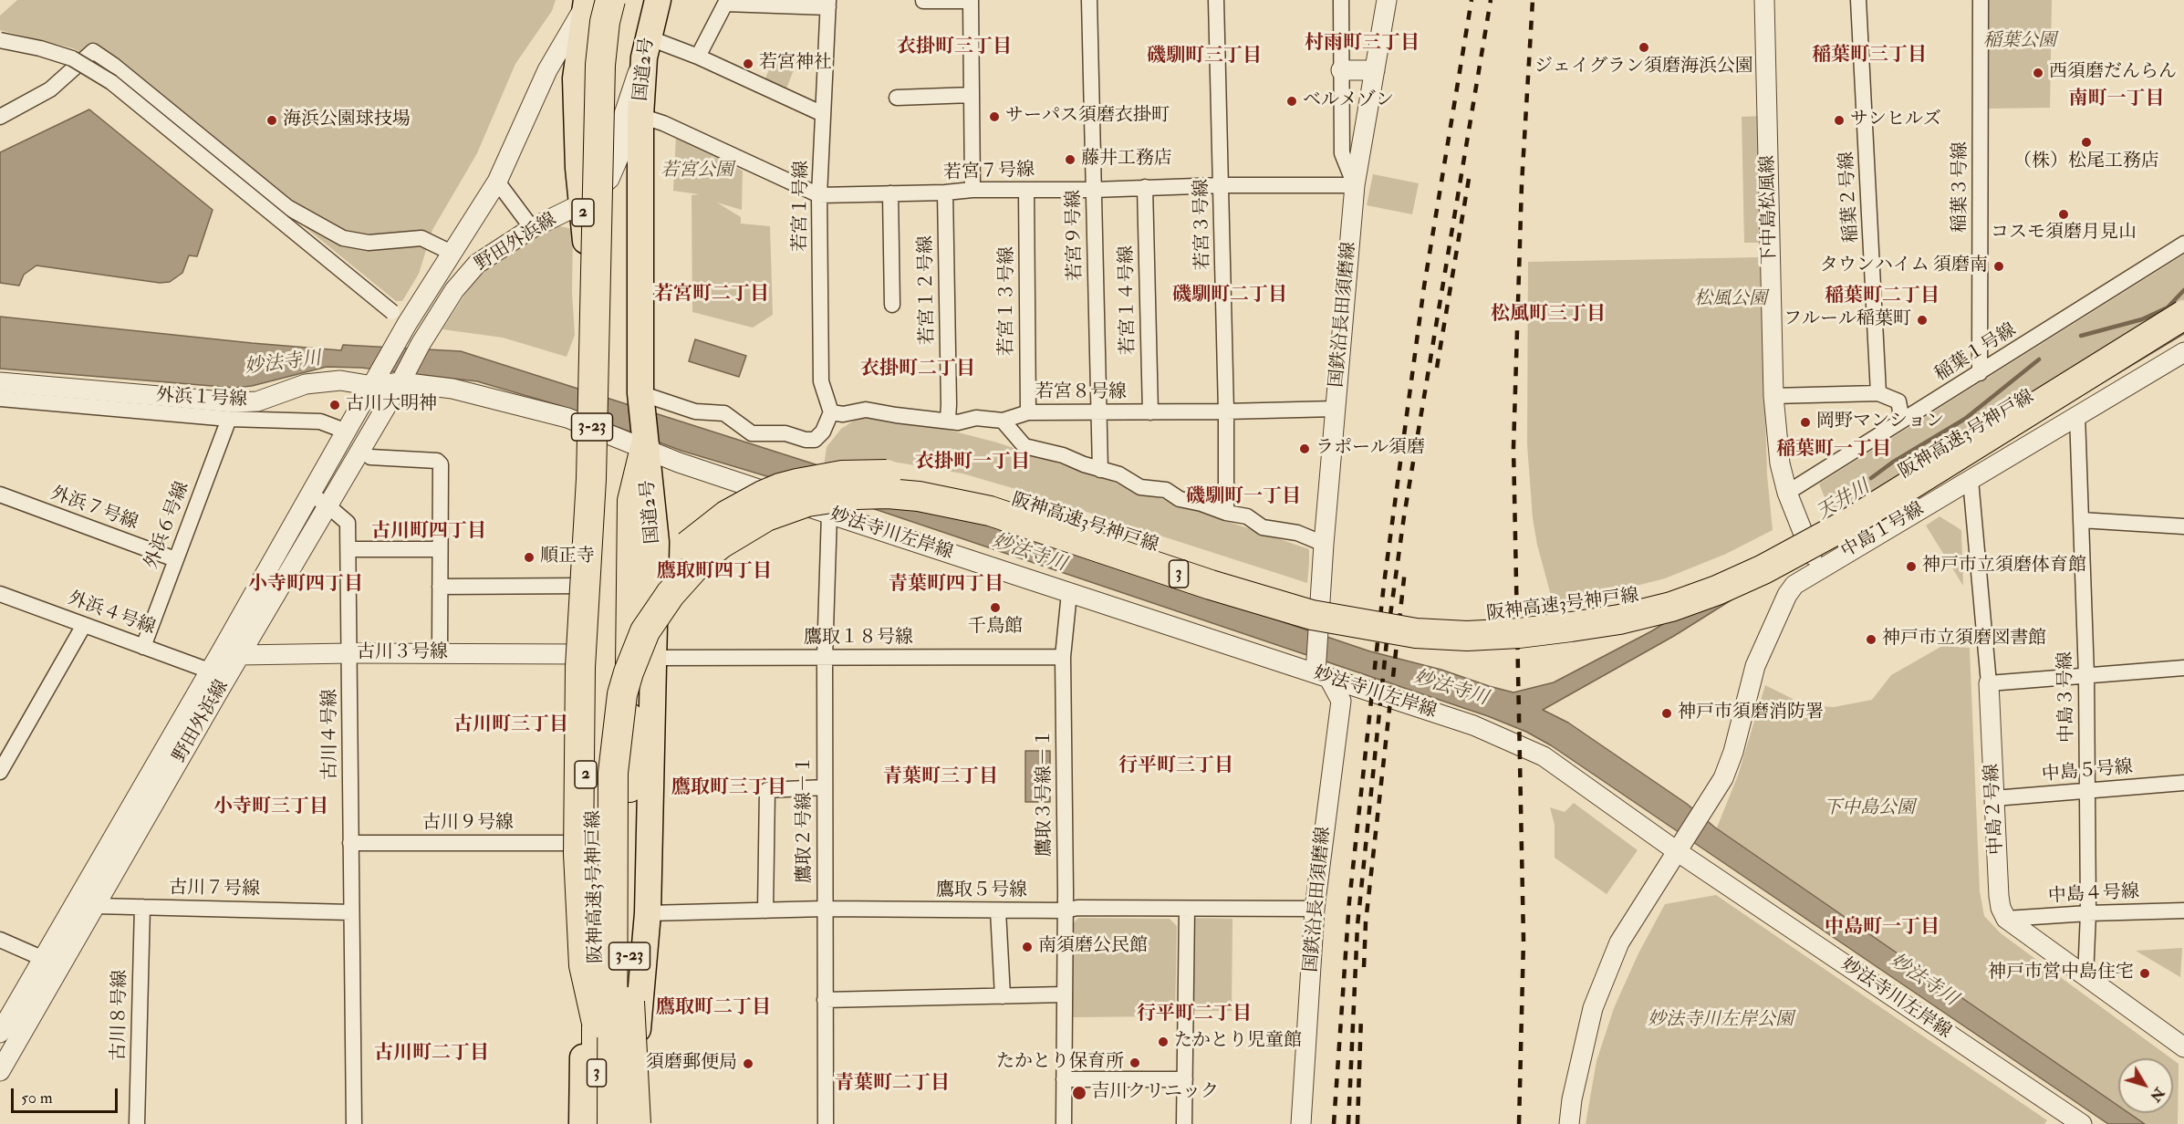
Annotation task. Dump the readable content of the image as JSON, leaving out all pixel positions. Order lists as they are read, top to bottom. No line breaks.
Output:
{"streets":{"highway":["国道2号","2","3-23","阪神高速3号神戸線","3"],"street":["若宮７号線","稲葉３号線","稲葉２号線","若宮１号線","下中島松風線","若宮３号線","若宮９号線","野田外浜線","若宮１２号線","若宮１４号線","若宮１３号線","国鉄沿長田須磨線","稲葉１号線","若宮８号線","外浜１号線","外浜７号線","外浜６号線","中島１号線","妙法寺川左岸線","外浜４号線","鷹取１８号線","古川３号線","中島３号線","古川４号線","中島５号線","鷹取３号線－１","中島２号線","鷹取２号線－１","古川９号線","古川７号線","鷹取５号線","中島４号線","古川８号線"]},"crossings":[["国道2号","若宮７号線"],["国道2号","野田外浜線"],["国道2号","3-23"],["国道2号","妙法寺川左岸線"],["国道2号","鷹取１８号線"],["国道2号","鷹取５号線"],["若宮７号線","若宮１号線"],["若宮７号線","若宮３号線"],["若宮７号線","若宮９号線"],["若宮７号線","若宮１２号線"],["若宮７号線","若宮１４号線"],["若宮７号線","若宮１３号線"],["若宮７号線","国鉄沿長田須磨線"],["稲葉３号線","稲葉１号線"],["若宮１号線","若宮８号線"],["下中島松風線","稲葉１号線"],["下中島松風線","中島１号線"],["2","野田外浜線"],["2","外浜１号線"],["2","3-23"],["2","妙法寺川左岸線"],["2","古川３号線"],["2","古川９号線"],["若宮３号線","若宮８号線"],["若宮９号線","若宮８号線"],["野田外浜線","外浜１号線"],["野田外浜線","3-23"],["野田外浜線","外浜４号線"],["野田外浜線","古川３号線"],["野田外浜線","古川４号線"],["野田外浜線","古川７号線"],["若宮１２号線","若宮８号線"],["若宮１４号線","若宮８号線"],["若宮１３号線","若宮８号線"],["国鉄沿長田須磨線","若宮８号線"],["国鉄沿長田須磨線","妙法寺川左岸線"],["国鉄沿長田須磨線","鷹取５号線"],["外浜１号線","妙法寺川左岸線"],["3-23","阪神高速3号神戸線"],["3-23","妙法寺川左岸線"],["外浜７号線","外浜６号線"],["外浜６号線","外浜４号線"],["中島１号線","妙法寺川左岸線"],["中島１号線","中島３号線"],["中島１号線","中島２号線"],["妙法寺川左岸線","鷹取３号線－１"],["妙法寺川左岸線","鷹取２号線－１"],["鷹取１８号線","鷹取３号線－１"],["鷹取１８号線","鷹取２号線－１"],["古川３号線","古川４号線"],["中島３号線","中島５号線"],["中島３号線","中島４号線"],["古川４号線","古川９号線"],["古川４号線","古川７号線"],["中島５号線","中島２号線"],["鷹取３号線－１","鷹取５号線"],["中島２号線","中島４号線"],["鷹取２号線－１","鷹取５号線"],["古川７号線","古川８号線"]],"districts":["村雨町三丁目","衣掛町三丁目","稲葉町三丁目","磯馴町三丁目","南町一丁目","若宮町二丁目","磯馴町二丁目","稲葉町二丁目","松風町三丁目","衣掛町二丁目","稲葉町一丁目","衣掛町一丁目","磯馴町一丁目","古川町四丁目","鷹取町四丁目","小寺町四丁目","青葉町四丁目","古川町三丁目","行平町三丁目","青葉町三丁目","鷹取町三丁目","小寺町三丁目","中島町一丁目","鷹取町二丁目","行平町二丁目","古川町二丁目","青葉町二丁目"],"water":["妙法寺川","天井川"],"parks":["稲葉公園","若宮公園","松風公園","下中島公園","妙法寺川左岸公園"],"places":["ジェイグラン須磨海浜公園","若宮神社","西須磨だんらん","ベルメゾン","サーパス須磨衣掛町","海浜公園球技場","サンヒルズ","（株）松尾工務店","藤井工務店","コスモ須磨月見山","タウンハイム 須磨南","フルール稲葉町","古川大明神","岡野マンション","ラポール須磨","順正寺","神戸市立須磨体育館","千鳥館","神戸市立須磨図書館","神戸市須磨消防署","南須磨公民館","神戸市営中島住宅","たかとり児童館","たかとり保育所","須磨郵便局","吉川クリニック"],"scale_bar":"50 m","north":"bottom right"}
